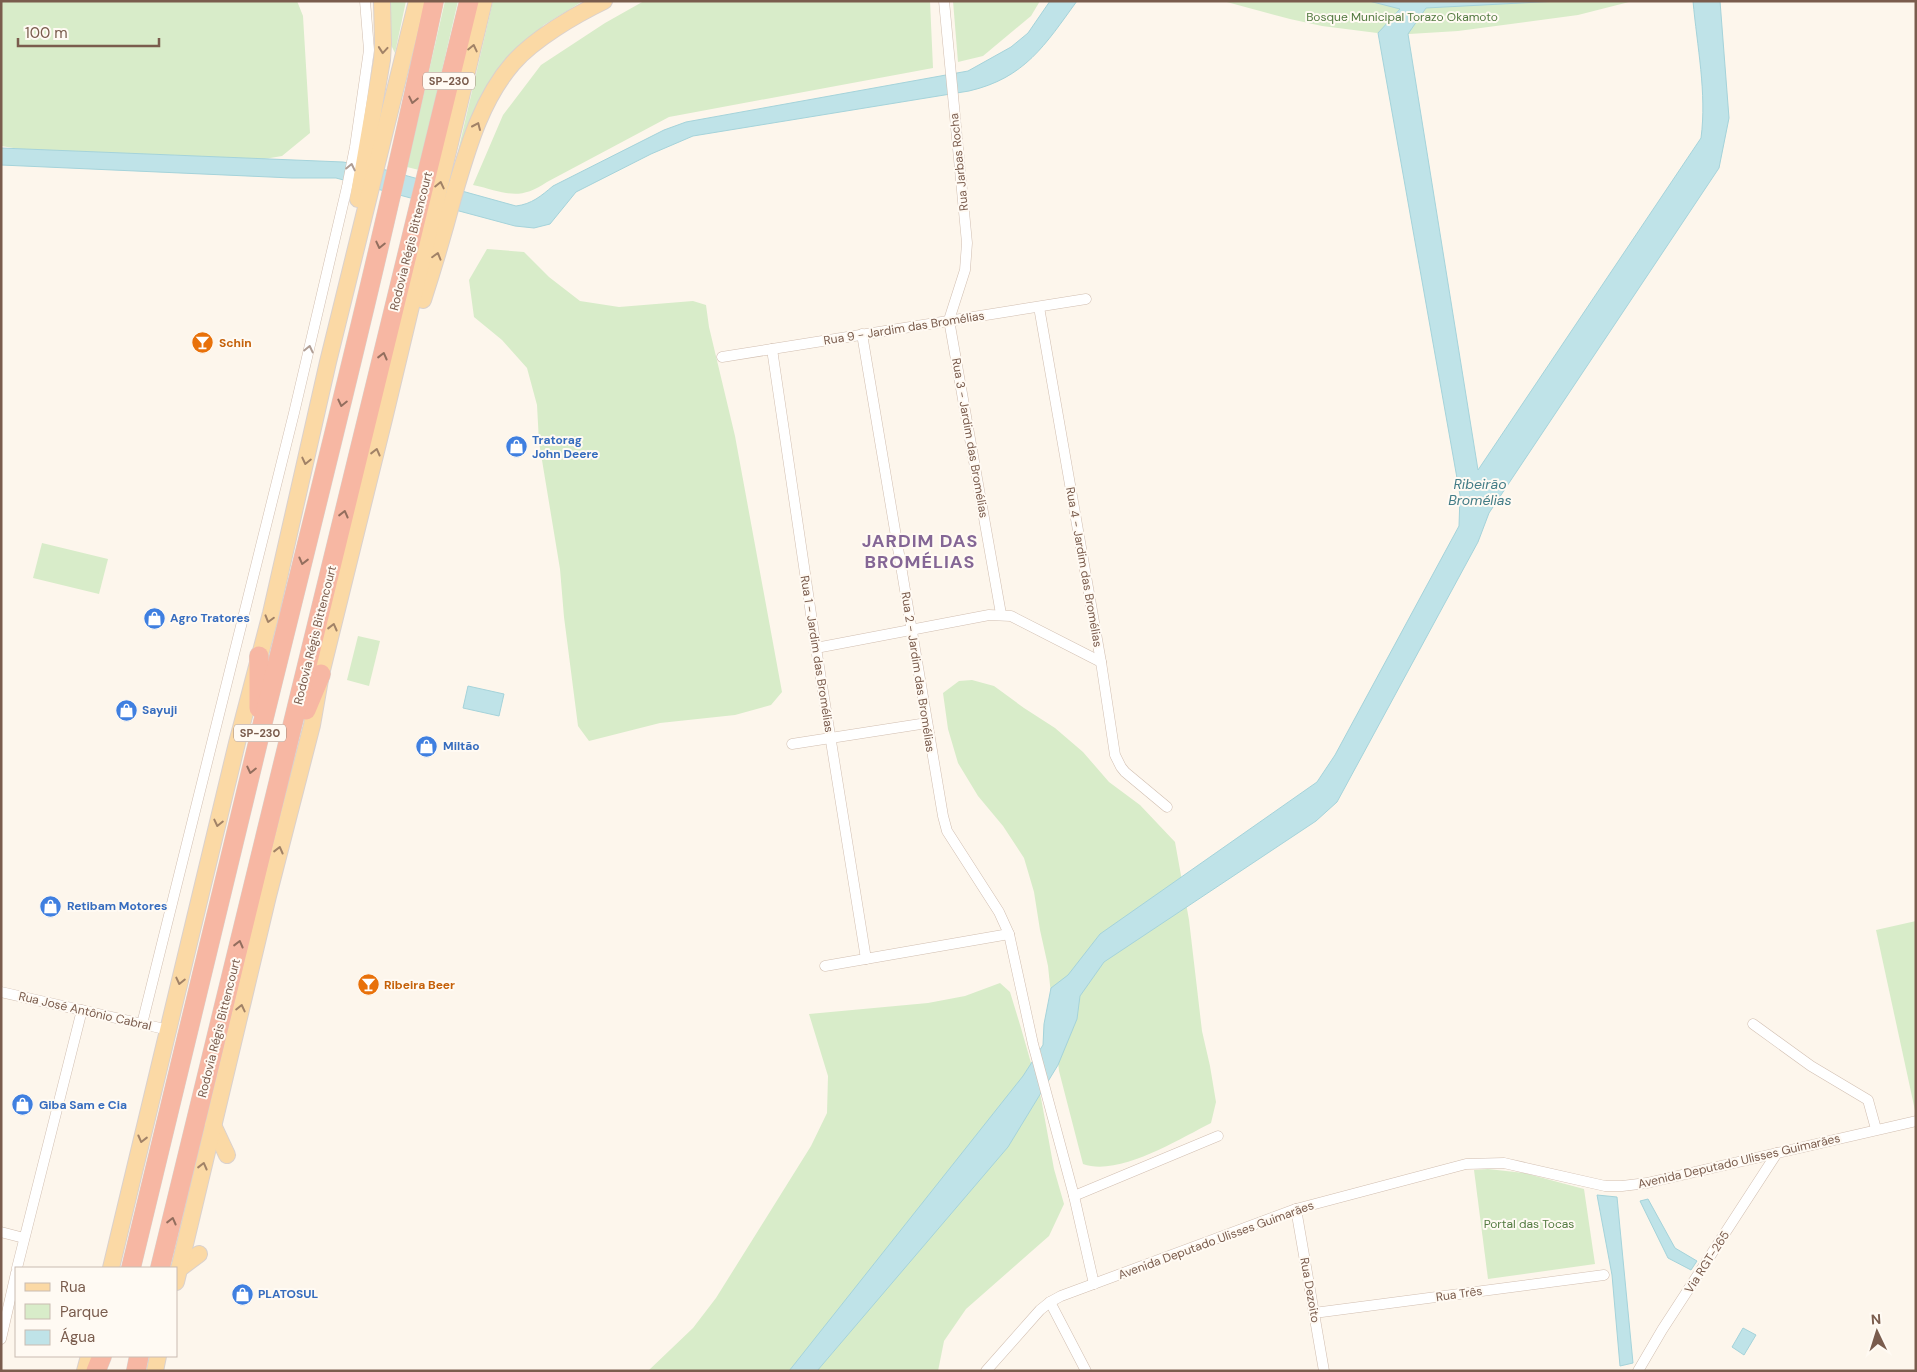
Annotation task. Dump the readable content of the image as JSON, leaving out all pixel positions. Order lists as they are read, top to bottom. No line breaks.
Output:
{"streets":{"highway":["SP-230","Rodovia Régis Bittencourt"],"street":["Rua Jarbas Rocha","Rua 9 - Jardim das Bromélias","Rua 3 - Jardim das Bromélias","Rua 4 - Jardim das Bromélias","Rua 1 - Jardim das Bromélias","Rua 2 - Jardim das Bromélias","Rua José Antônio Cabral","Avenida Deputado Ulisses Guimarães","Via RGT-265","Rua Dezoito","Rua Três"]},"crossings":[["Rua Jarbas Rocha","Rua 9 - Jardim das Bromélias"],["Rua Jarbas Rocha","Rua 3 - Jardim das Bromélias"],["Rua 9 - Jardim das Bromélias","Rua 3 - Jardim das Bromélias"],["Rua 9 - Jardim das Bromélias","Rua 4 - Jardim das Bromélias"],["Rua 9 - Jardim das Bromélias","Rua 1 - Jardim das Bromélias"],["Rua 9 - Jardim das Bromélias","Rua 2 - Jardim das Bromélias"],["Rua 2 - Jardim das Bromélias","Avenida Deputado Ulisses Guimarães"],["Avenida Deputado Ulisses Guimarães","Via RGT-265"],["Avenida Deputado Ulisses Guimarães","Rua Dezoito"],["Rua Dezoito","Rua Três"]],"districts":["JARDIM DAS BROMÉLIAS"],"water":["Ribeirão Bromélias"],"parks":["Bosque Municipal Torazo Okamoto","Portal das Tocas"],"places":{"bar":["Schin","Ribeira Beer"],"shop":["Tratorag John Deere","Agro Tratores","Sayuji","Miltão","Retibam Motores","Giba Sam e Cia","PLATOSUL"]},"legend":["Rua","Parque","Água"],"scale_bar":"100 m","north":"top"}
